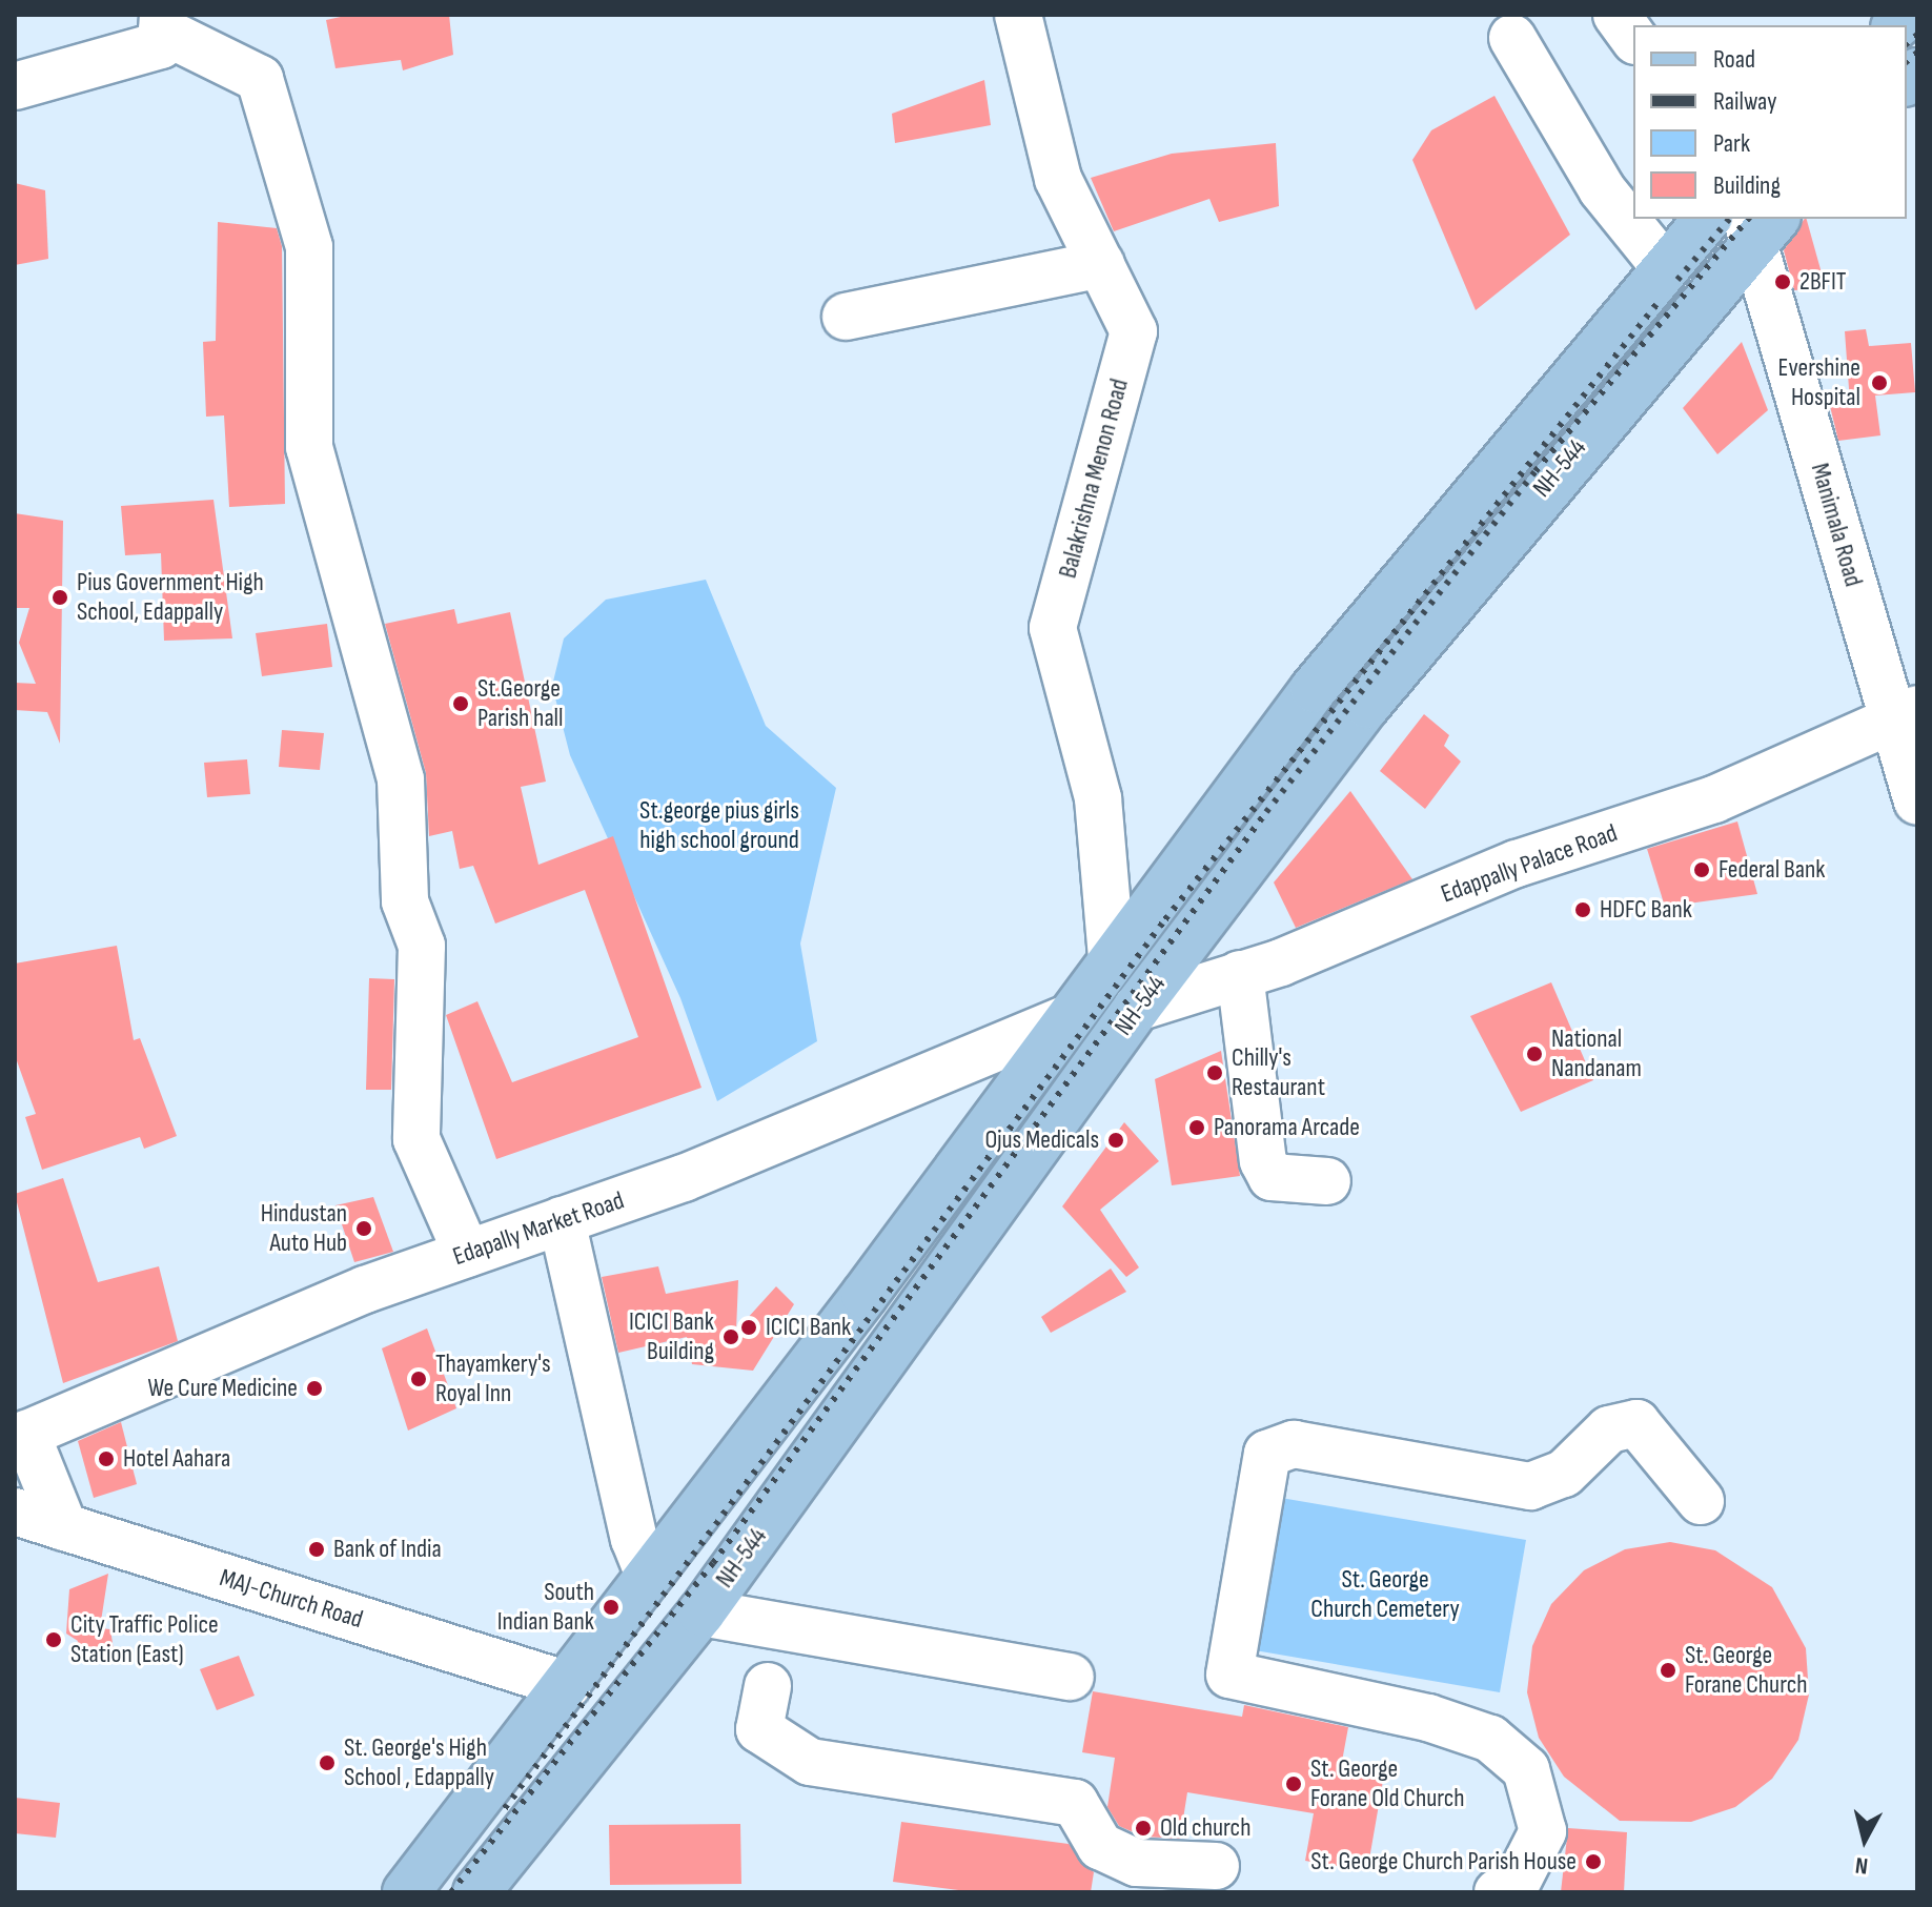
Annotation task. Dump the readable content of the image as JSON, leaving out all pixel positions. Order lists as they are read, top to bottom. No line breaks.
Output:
{"streets":{"main road":["NH-544"],"street":["Balakrishna Menon Road","Manimala Road","Edappally Palace Road","Edapally Market Road","MAJ-Church Road"]},"crossings":[["NH-544","Balakrishna Menon Road"],["NH-544","Manimala Road"],["NH-544","Edappally Palace Road"],["NH-544","Edapally Market Road"],["NH-544","MAJ-Church Road"],["Manimala Road","Edappally Palace Road"]],"parks":["St.george pius girls high school ground","St. George Church Cemetery"],"places":["2BFIT","Evershine Hospital","Pius Government High School, Edappally","St.George Parish hall","Federal Bank","HDFC Bank","National Nandanam","Chilly's Restaurant","Panorama Arcade","Ojus Medicals","Hindustan Auto Hub","ICICI Bank","ICICI Bank Building","Thayamkery's Royal Inn","We Cure Medicine","Hotel Aahara","Bank of India","South Indian Bank","City Traffic Police Station (East)","St. George Forane Church","St. George's High School , Edappally","St. George Forane Old Church","Old church","St. George Church Parish House"],"legend":["Road","Railway","Park","Building"],"north":"bottom"}
